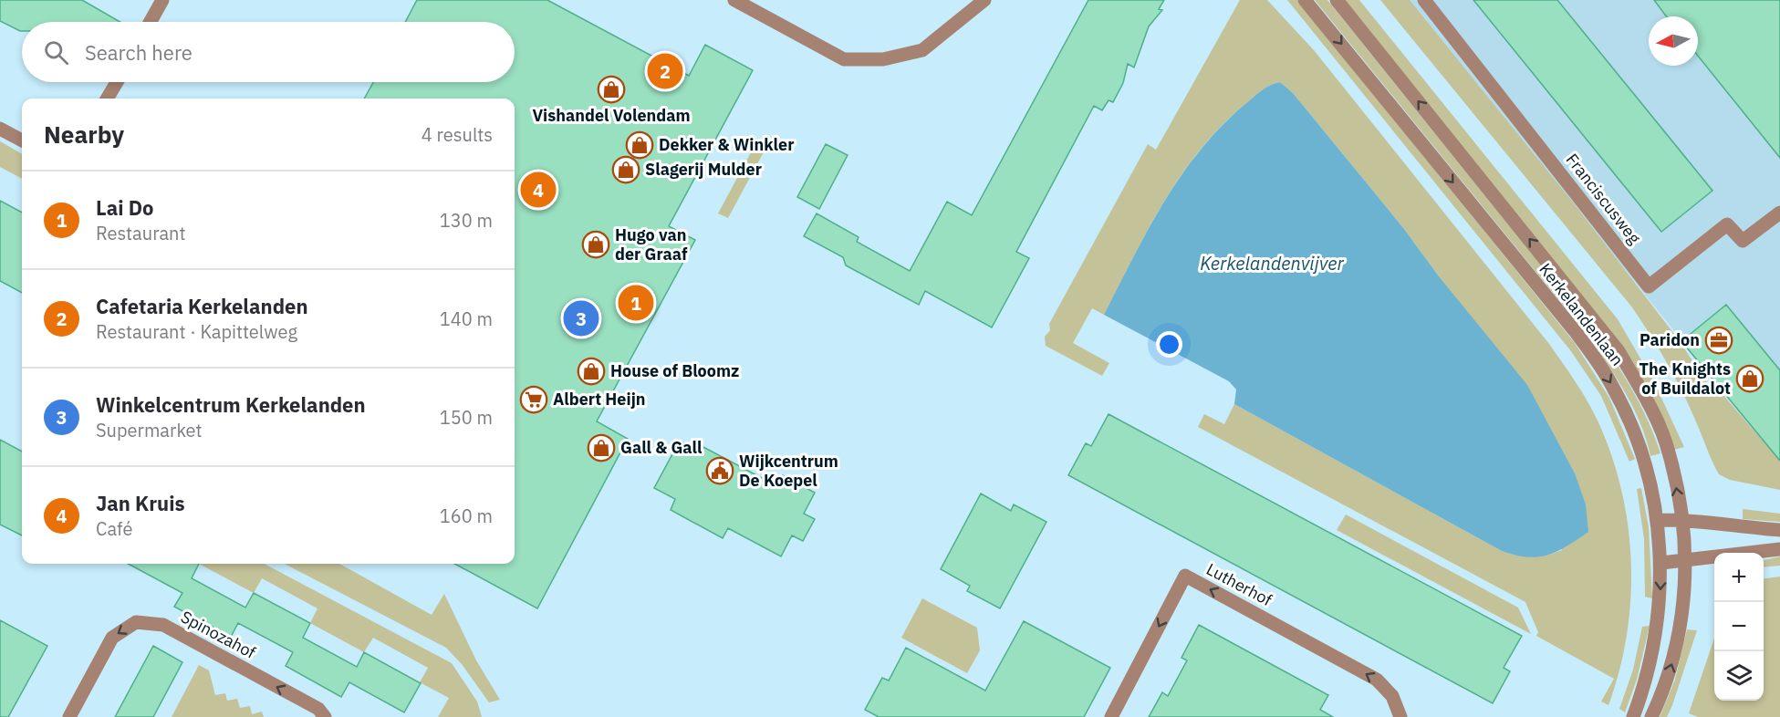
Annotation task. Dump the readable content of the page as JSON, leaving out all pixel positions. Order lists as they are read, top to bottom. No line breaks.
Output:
{"streets":{"street":["Franciscusweg","Kerkelandenlaan","Lutherhof","Spinozahof"]},"water":["Kerkelandenvijver"],"places":{"shop":["Vishandel Volendam","Dekker & Winkler","Slagerij Mulder","Hugo van der Graaf","House of Bloomz","The Knights of Buildalot","Gall & Gall"],"office":["Paridon"],"supermarket":["Albert Heijn"],"public building":["Wijkcentrum De Koepel"]},"north":"left","page":{"search":"Search here","pins":["2","4","1","3"],"heading":["Nearby","4 results"],"list":[{"mark":"1","name":"Lai Do","note":"Restaurant","value":"130 m"},{"mark":"2","name":"Cafetaria Kerkelanden","note":"Restaurant · Kapittelweg","value":"140 m"},{"mark":"3","name":"Winkelcentrum Kerkelanden","note":"Supermarket","value":"150 m"},{"mark":"4","name":"Jan Kruis","note":"Café","value":"160 m"}],"map_buttons":["+","−"]}}
